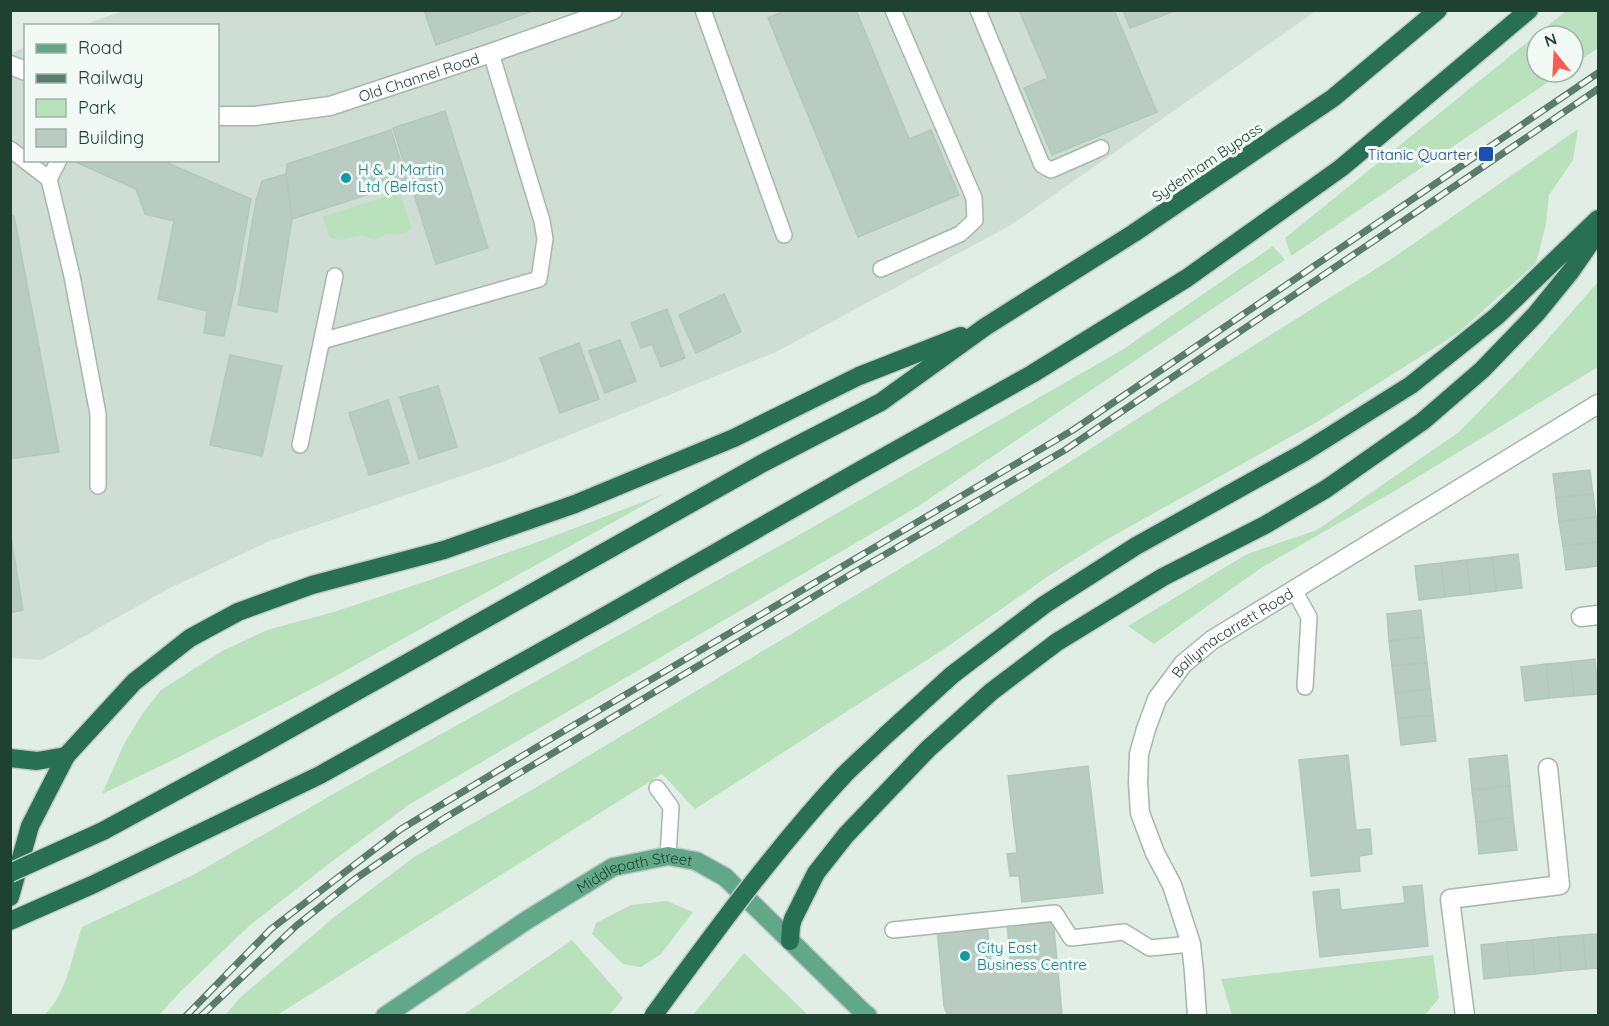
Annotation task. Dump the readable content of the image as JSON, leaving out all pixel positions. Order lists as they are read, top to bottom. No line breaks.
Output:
{"streets":{"highway":["Sydenham Bypass"],"main road":["Middlepath Street"],"street":["Old Channel Road","Ballymacarrett Road"]},"places":{"transit":["Titanic Quarter"],"other":["H & J Martin Ltd (Belfast)","City East Business Centre"]},"legend":["Road","Railway","Park","Building"],"north":"top"}
